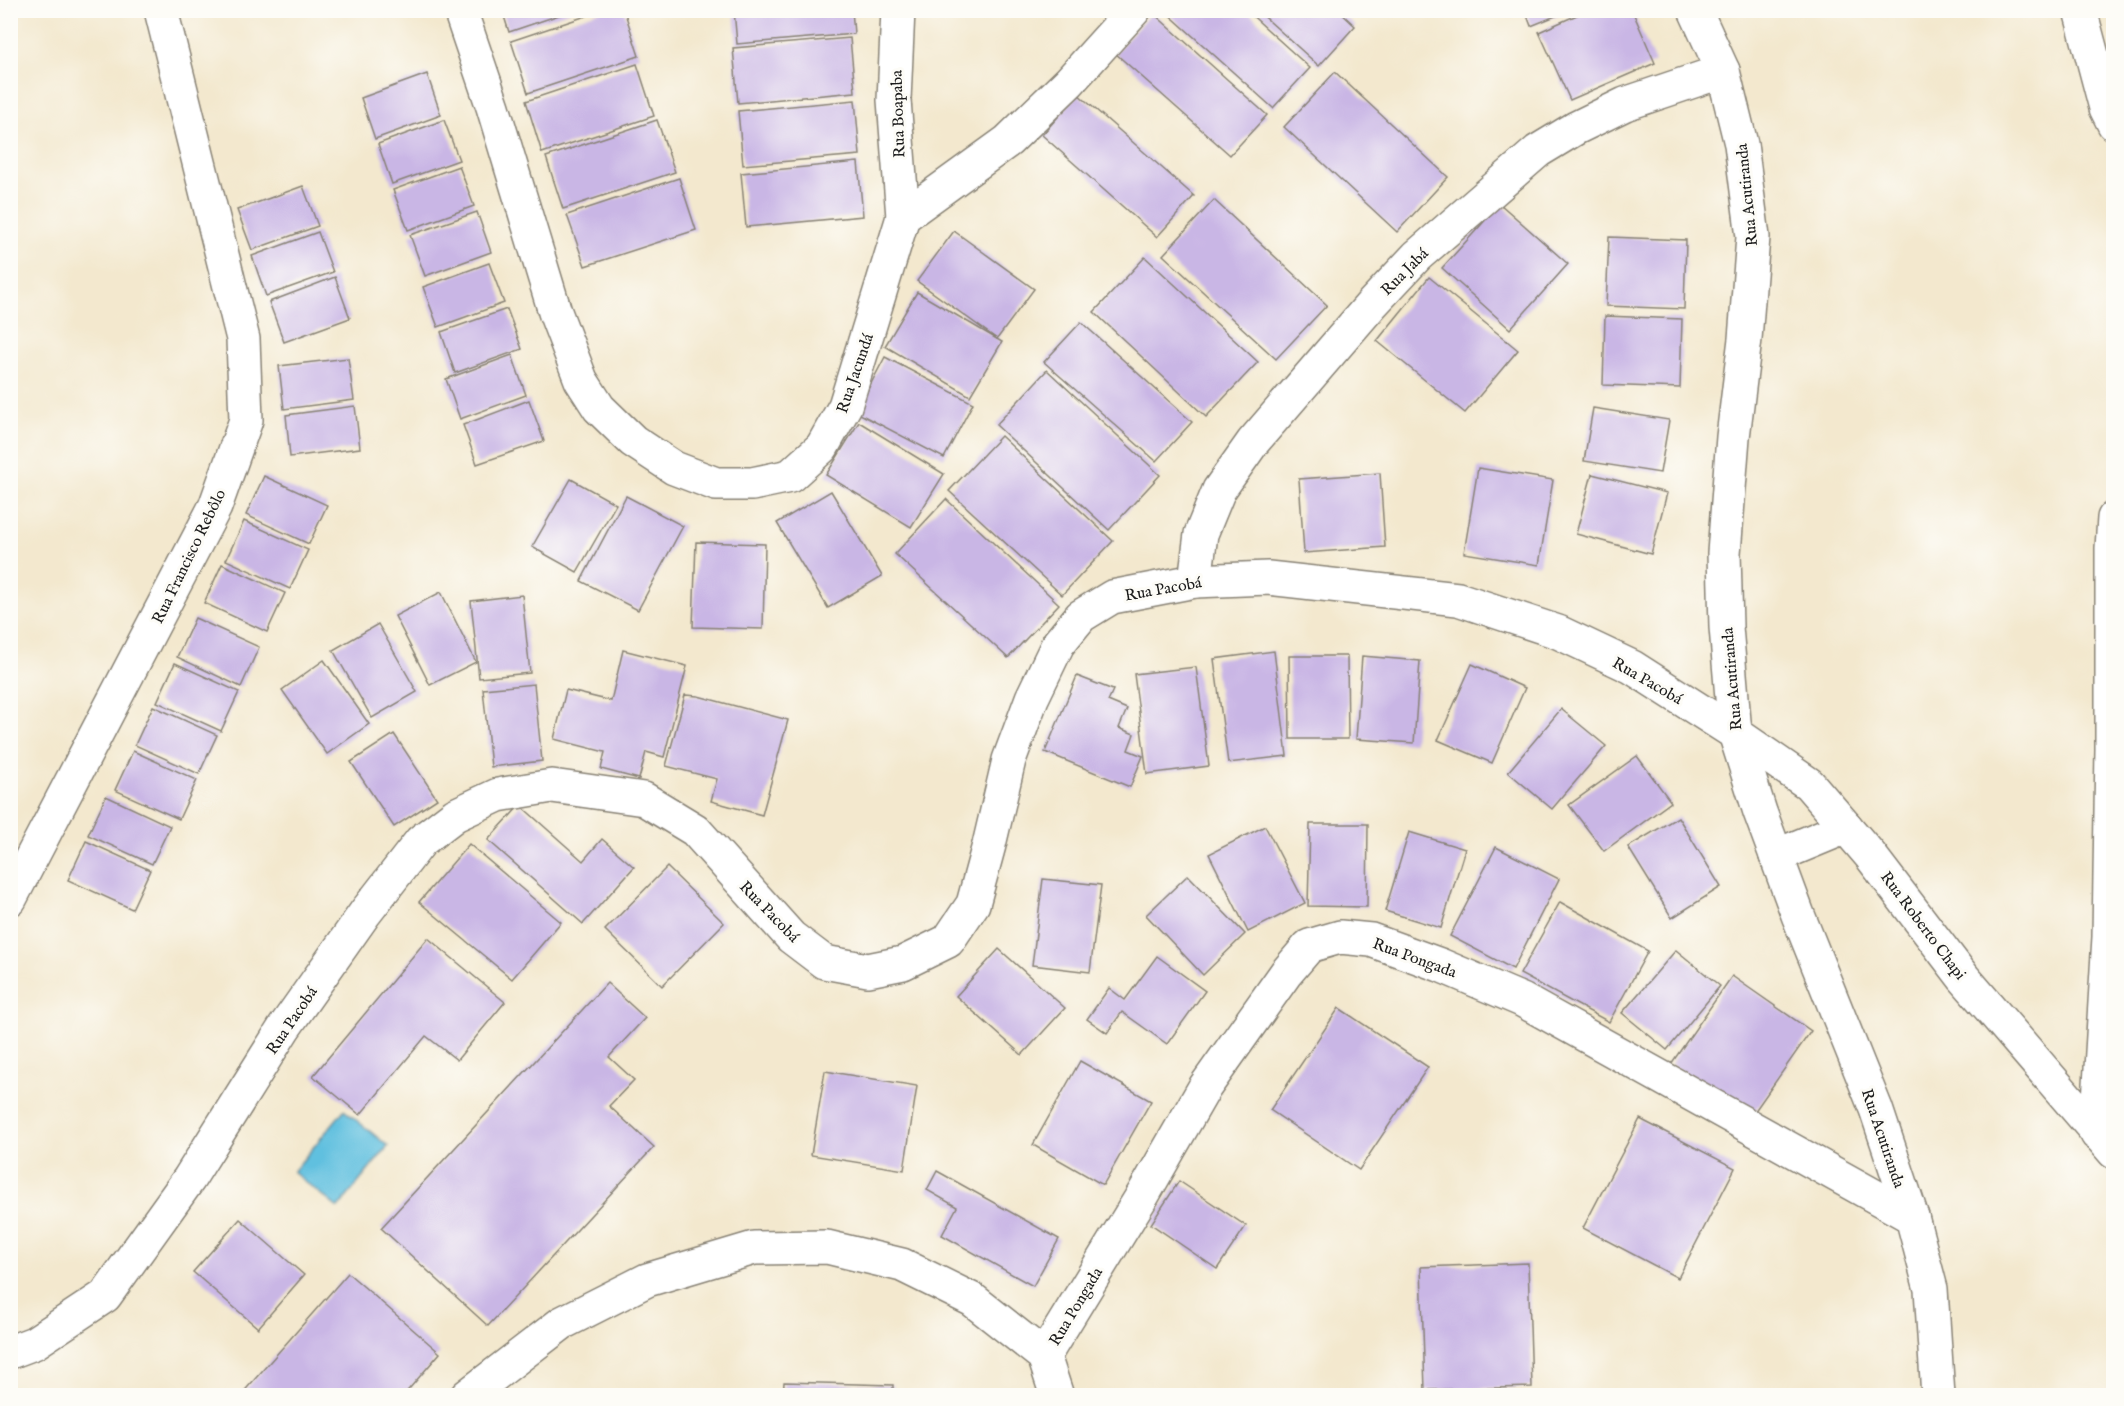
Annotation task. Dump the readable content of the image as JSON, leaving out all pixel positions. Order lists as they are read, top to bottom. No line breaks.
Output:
{"streets":{"street":["Rua Boapaba","Rua Acutiranda","Rua Jabá","Rua Jacundá","Rua Francisco Rebôlo","Rua Pacobá","Rua Roberto Chapi","Rua Pongada"]},"crossings":[["Rua Boapaba","Rua Jacundá"],["Rua Acutiranda","Rua Jabá"],["Rua Acutiranda","Rua Pacobá"],["Rua Acutiranda","Rua Roberto Chapi"],["Rua Acutiranda","Rua Pongada"],["Rua Jabá","Rua Pacobá"],["Rua Pacobá","Rua Roberto Chapi"]]}
